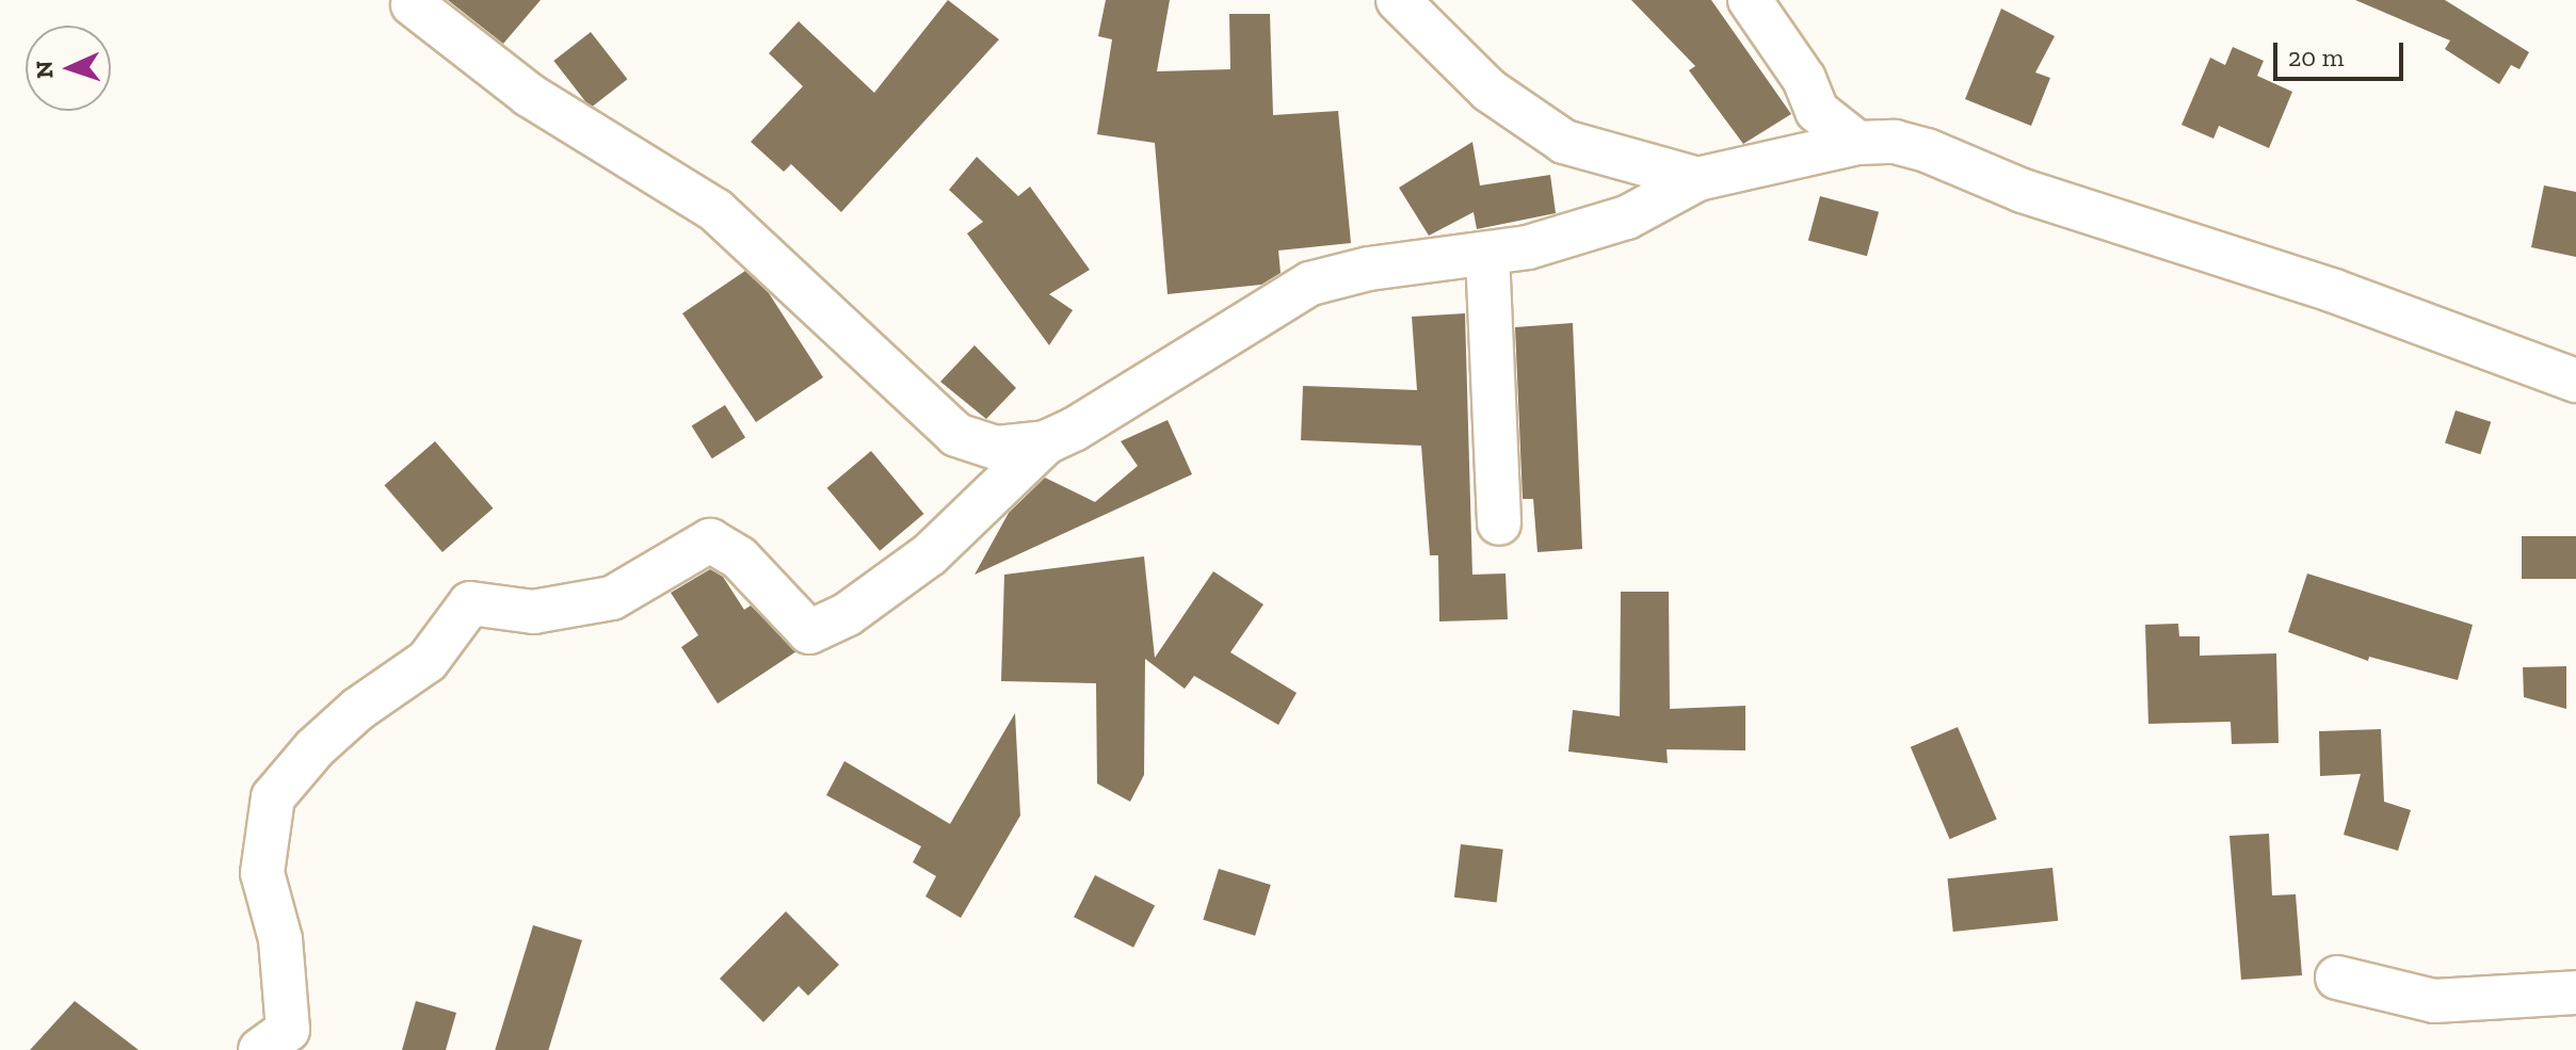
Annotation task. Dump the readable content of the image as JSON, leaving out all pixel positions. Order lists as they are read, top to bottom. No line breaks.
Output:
{"scale_bar":"20 m","north":"left"}
